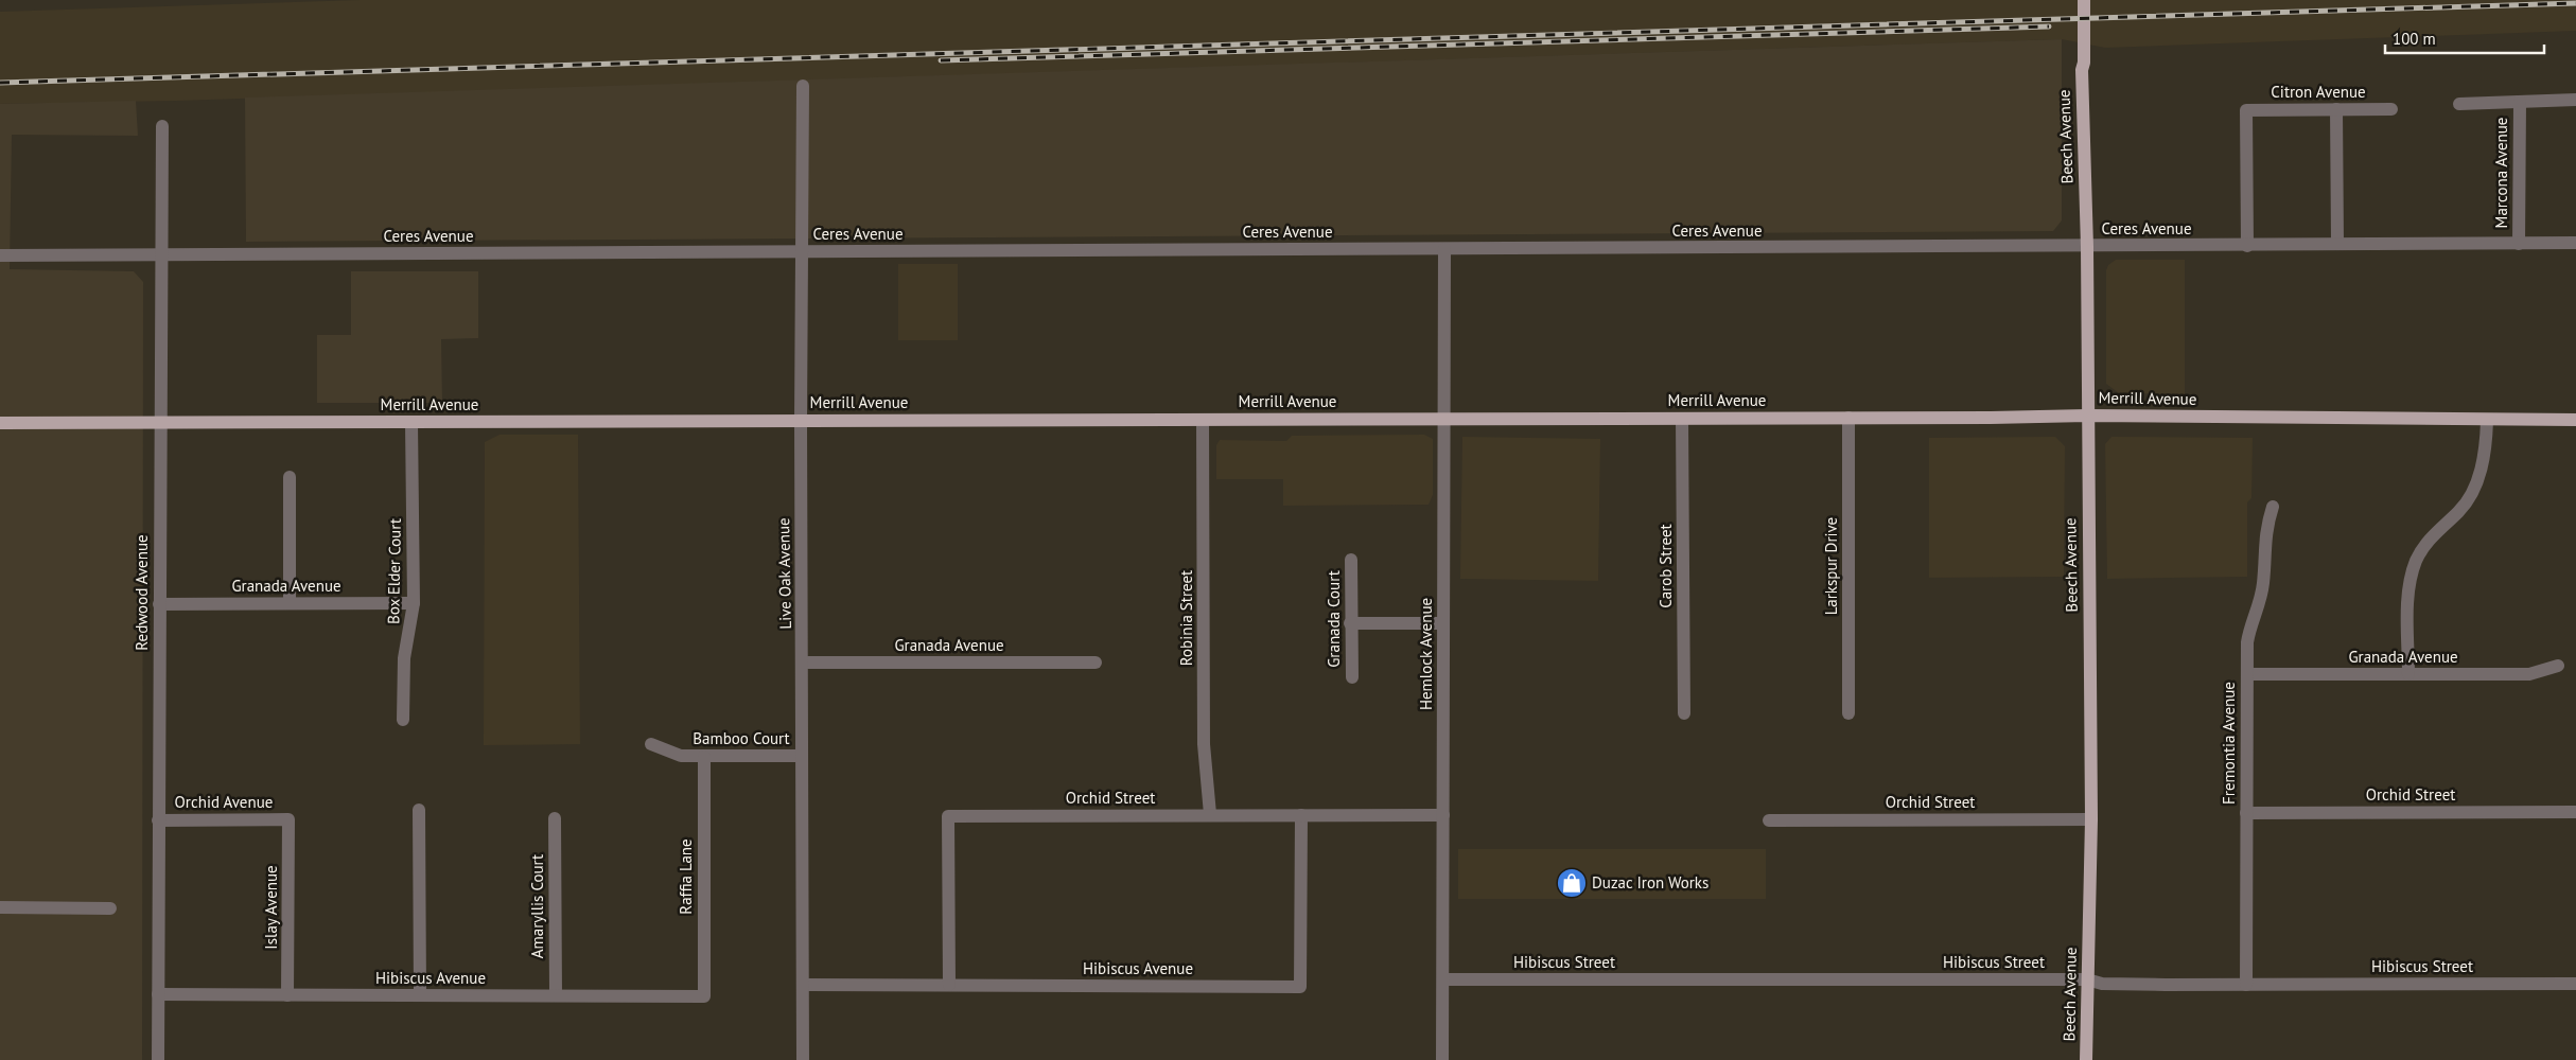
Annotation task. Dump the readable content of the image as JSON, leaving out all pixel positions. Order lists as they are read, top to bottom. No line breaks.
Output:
{"streets":{"main road":["Beech Avenue","Merrill Avenue"],"street":["Citron Avenue","Marcona Avenue","Ceres Avenue","Carob Street","Larkspur Drive","Box Elder Court","Live Oak Avenue","Granada Avenue","Redwood Avenue","Robinia Street","Granada Court","Hemlock Avenue","Bamboo Court","Fremontia Avenue","Orchid Street","Orchid Avenue","Raffia Lane","Amaryllis Court","Islay Avenue","Hibiscus Street","Hibiscus Avenue"]},"crossings":[["Citron Avenue","Ceres Avenue"],["Beech Avenue","Ceres Avenue"],["Beech Avenue","Merrill Avenue"],["Beech Avenue","Orchid Street"],["Beech Avenue","Hibiscus Street"],["Marcona Avenue","Ceres Avenue"],["Ceres Avenue","Live Oak Avenue"],["Ceres Avenue","Redwood Avenue"],["Ceres Avenue","Hemlock Avenue"],["Merrill Avenue","Carob Street"],["Merrill Avenue","Larkspur Drive"],["Merrill Avenue","Box Elder Court"],["Merrill Avenue","Live Oak Avenue"],["Merrill Avenue","Redwood Avenue"],["Merrill Avenue","Robinia Street"],["Merrill Avenue","Hemlock Avenue"],["Box Elder Court","Granada Avenue"],["Live Oak Avenue","Granada Avenue"],["Live Oak Avenue","Bamboo Court"],["Live Oak Avenue","Hibiscus Avenue"],["Granada Avenue","Redwood Avenue"],["Granada Avenue","Fremontia Avenue"],["Redwood Avenue","Orchid Avenue"],["Redwood Avenue","Hibiscus Avenue"],["Robinia Street","Orchid Street"],["Hemlock Avenue","Orchid Street"],["Hemlock Avenue","Hibiscus Street"],["Bamboo Court","Raffia Lane"],["Fremontia Avenue","Orchid Street"],["Fremontia Avenue","Hibiscus Street"],["Orchid Street","Hibiscus Avenue"],["Orchid Avenue","Islay Avenue"],["Raffia Lane","Hibiscus Avenue"],["Amaryllis Court","Hibiscus Avenue"],["Islay Avenue","Hibiscus Avenue"]],"places":{"shop":["Duzac Iron Works"]},"scale_bar":"100 m"}
